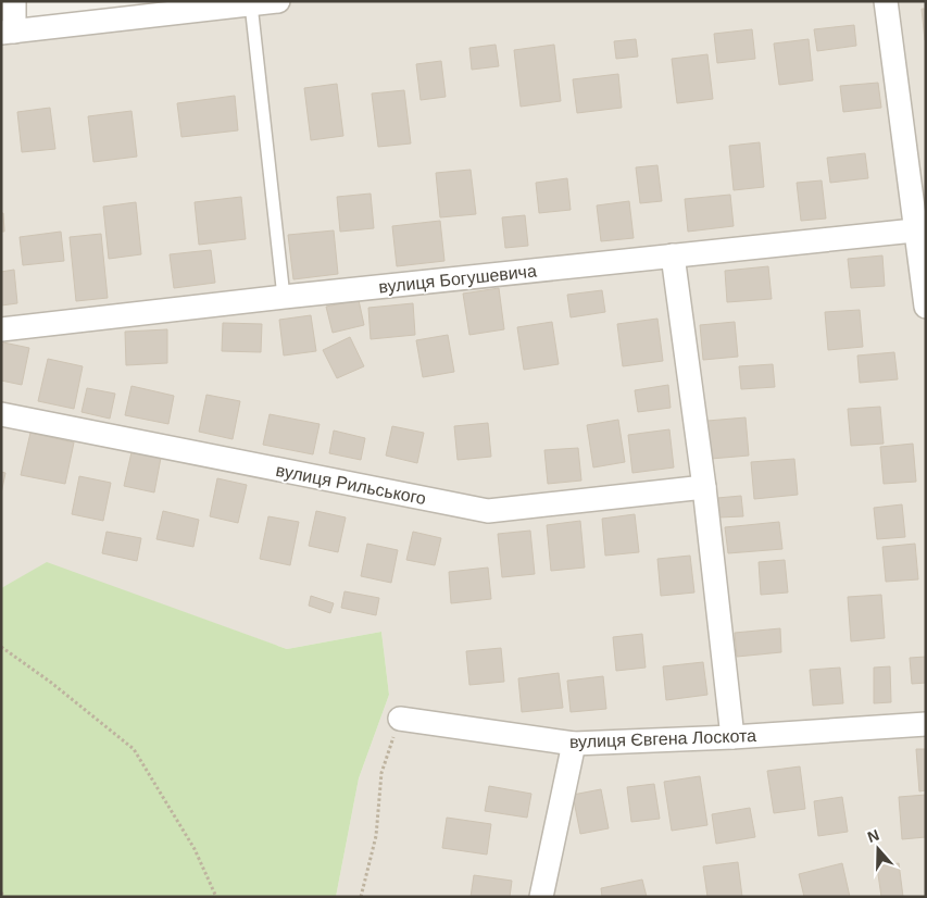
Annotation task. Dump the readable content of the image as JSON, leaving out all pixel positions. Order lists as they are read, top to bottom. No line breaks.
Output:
{"streets":{"street":["вулиця Богушевича","вулиця Рильського","вулиця Євгена Лоскота"]},"north":"top"}
